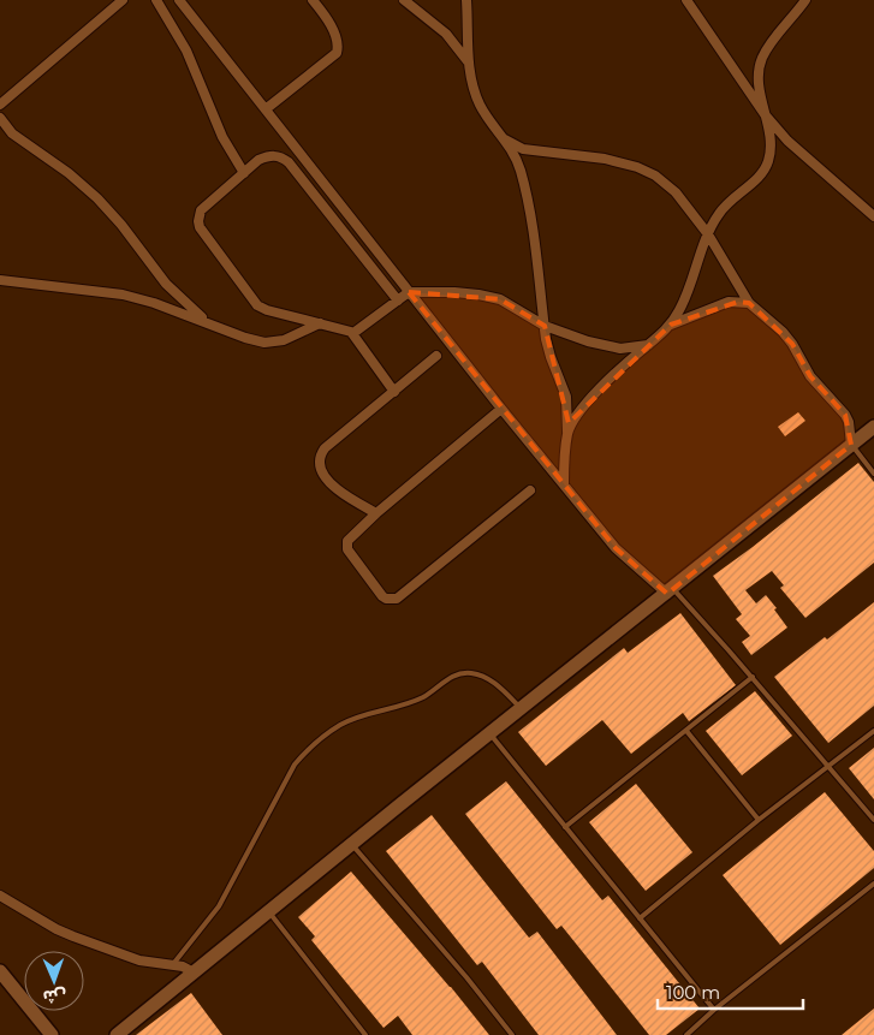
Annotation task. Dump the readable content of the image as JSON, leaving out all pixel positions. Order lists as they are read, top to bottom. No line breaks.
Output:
{"scale_bar":"100 m","north":"bottom"}
